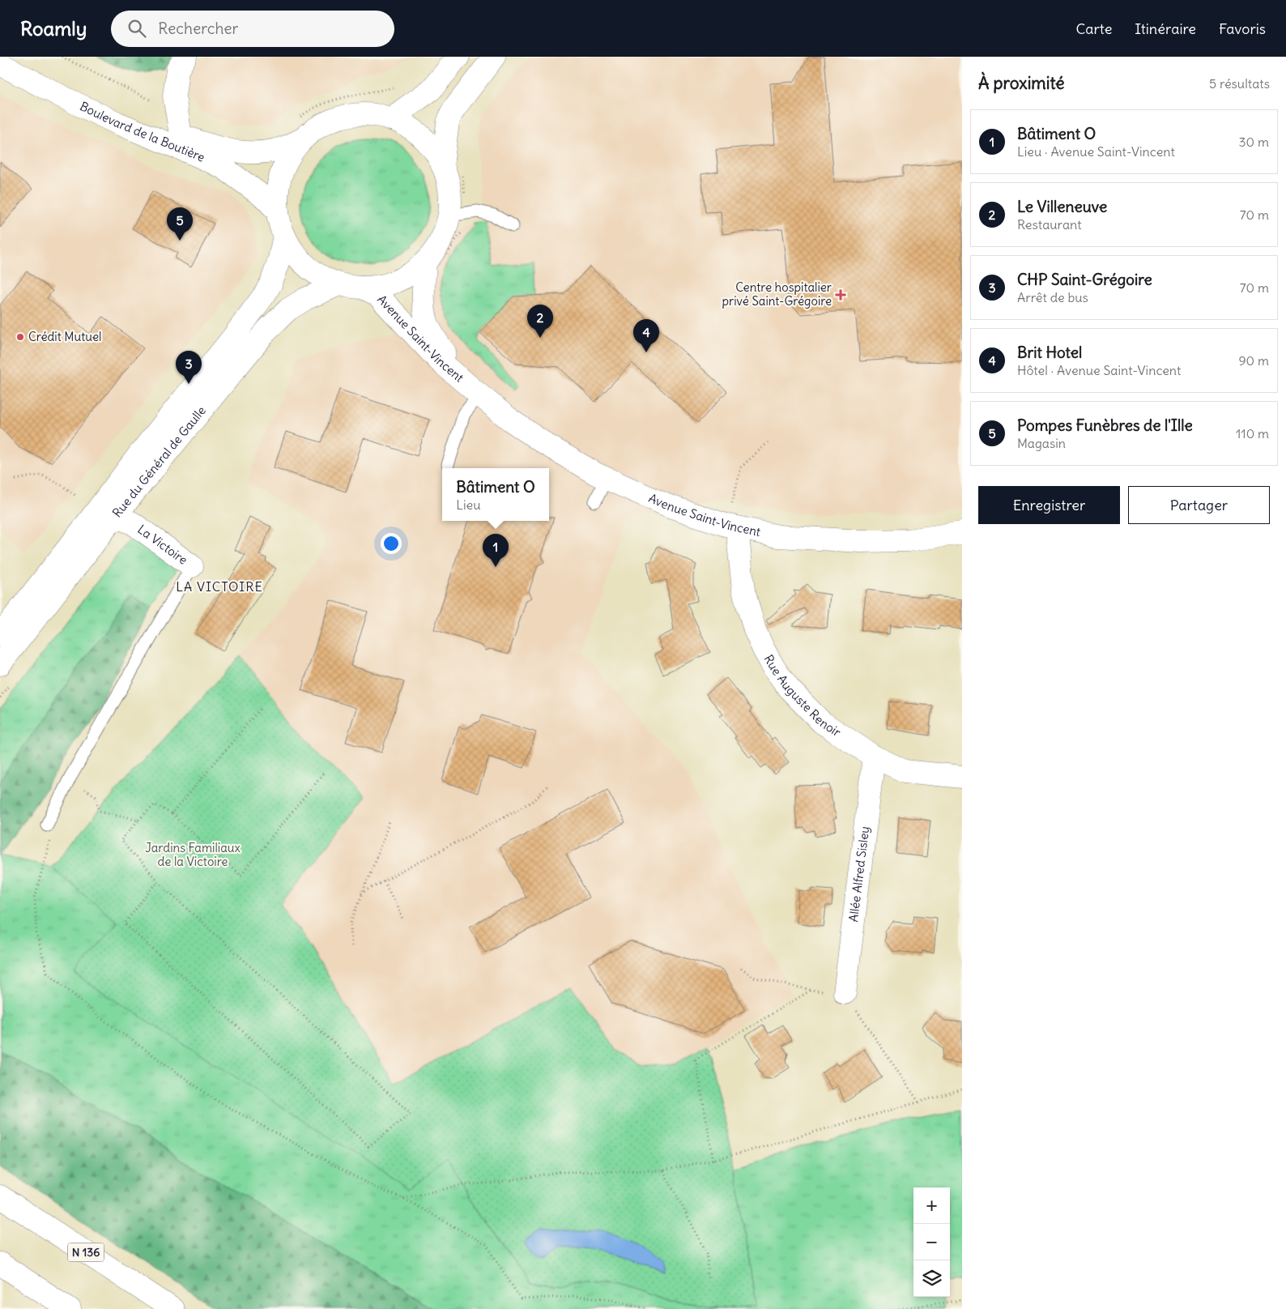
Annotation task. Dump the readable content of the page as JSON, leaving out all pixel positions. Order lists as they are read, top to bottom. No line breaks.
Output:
{"streets":{"main road":["Boulevard de la Boutière","Avenue Saint-Vincent","Rue du Général de Gaulle","La Victoire","Rue Auguste Renoir","Allée Alfred Sisley","N 136"]},"crossings":[["Avenue Saint-Vincent","Rue Auguste Renoir"],["Rue du Général de Gaulle","La Victoire"],["Rue Auguste Renoir","Allée Alfred Sisley"]],"districts":["LA VICTOIRE"],"parks":["Jardins Familiaux de la Victoire"],"places":{"health":["Centre hospitalier privé Saint-Grégoire"],"other":["Crédit Mutuel"]},"page":{"header":"Roamly","search":"Rechercher","nav":["Carte","Itinéraire","Favoris"],"heading":["À proximité","5 résultats"],"list":[{"mark":"1","name":"Bâtiment O","note":"Lieu · Avenue Saint-Vincent","value":"30 m"},{"mark":"2","name":"Le Villeneuve","note":"Restaurant","value":"70 m"},{"mark":"3","name":"CHP Saint-Grégoire","note":"Arrêt de bus","value":"70 m"},{"mark":"4","name":"Brit Hotel","note":"Hôtel · Avenue Saint-Vincent","value":"90 m"},{"mark":"5","name":"Pompes Funèbres de l'Ille","note":"Magasin","value":"110 m"}],"pins":["5","2","4","3","1"],"popup":["Bâtiment O","Lieu"],"buttons":["Enregistrer","Partager"],"map_buttons":["+","−"]}}
